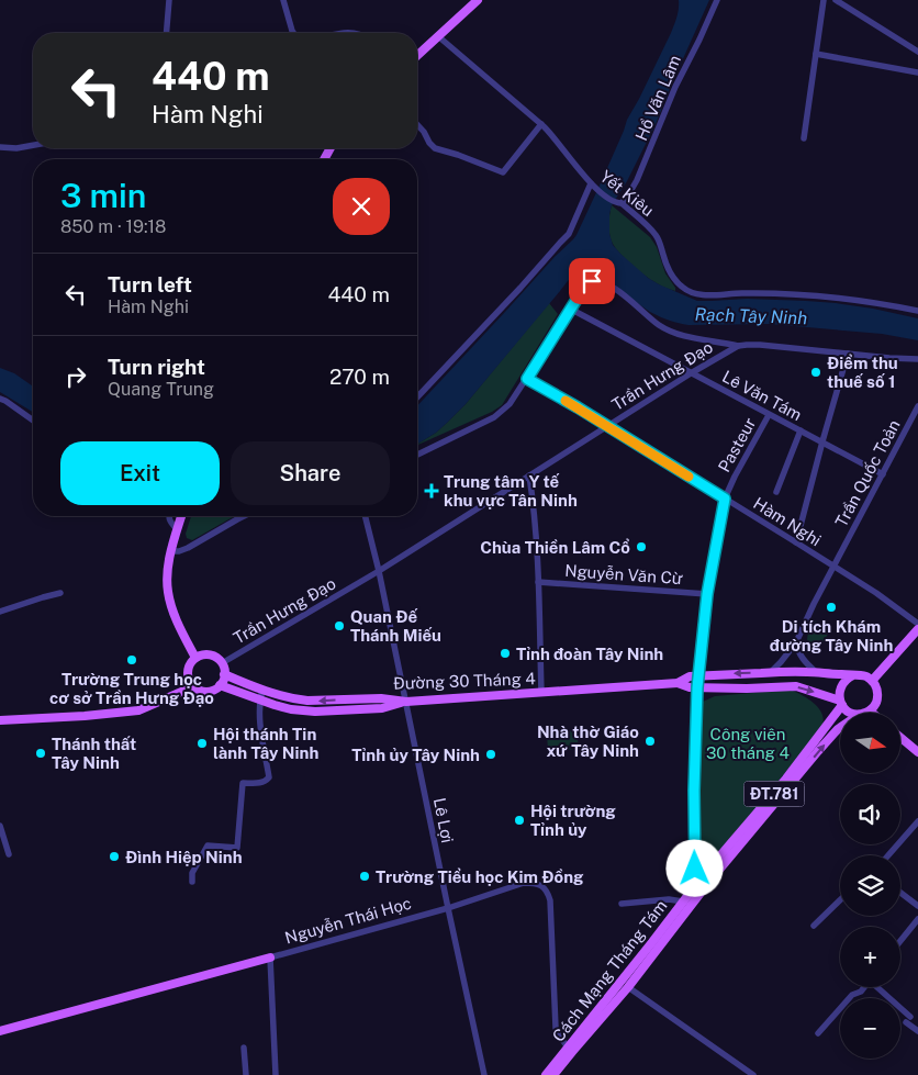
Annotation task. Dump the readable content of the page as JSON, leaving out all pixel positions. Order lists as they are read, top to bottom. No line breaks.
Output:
{"streets":{"main road":["Đường 30 Tháng 4","ĐT.781","Nguyễn Thái Học","Cách Mạng Tháng Tám"],"street":["Hồ Văn Lâm","Yết Kiêu","Trần Hưng Đạo","Lê Văn Tám","Pasteur","Trần Quốc Toản","Hàm Nghi","Nguyễn Văn Cừ","Lê Lợi"]},"crossings":[["Hồ Văn Lâm","Yết Kiêu"],["Trần Hưng Đạo","Lê Văn Tám"],["Trần Hưng Đạo","Hàm Nghi"],["Trần Hưng Đạo","Đường 30 Tháng 4"],["Trần Hưng Đạo","Lê Lợi"],["Lê Văn Tám","Pasteur"],["Lê Văn Tám","Trần Quốc Toản"],["Pasteur","Hàm Nghi"],["Pasteur","Nguyễn Văn Cừ"],["Pasteur","Đường 30 Tháng 4"],["Pasteur","Cách Mạng Tháng Tám"],["Trần Quốc Toản","Hàm Nghi"],["Trần Quốc Toản","Đường 30 Tháng 4"],["Đường 30 Tháng 4","Lê Lợi"],["Đường 30 Tháng 4","Cách Mạng Tháng Tám"],["Lê Lợi","Nguyễn Thái Học"],["Nguyễn Thái Học","Cách Mạng Tháng Tám"]],"water":["Rạch Tây Ninh"],"parks":["Công viên 30 tháng 4"],"places":{"other":["Điểm thu thuế số 1","Chùa Thiền Lâm Cổ","Di tích Khám đường Tây Ninh","Quan Đế Thánh Miếu","Tỉnh đoàn Tây Ninh","Trường Trung học cơ sở Trần Hưng Đạo","Nhà thờ Giáo xứ Tây Ninh","Hội thánh Tin lành Tây Ninh","Thánh thất Tây Ninh","Tỉnh ủy Tây Ninh","Hội trường Tỉnh ủy","Đình Hiệp Ninh","Trường Tiểu học Kim Đồng"],"health":["Trung tâm Y tế khu vực Tân Ninh"]},"north":"right","page":{"turn":["440 m","Hàm Nghi"],"heading":["3 min","850 m · 19:18"],"list":[{"name":"Turn left","note":"Hàm Nghi","value":"440 m"},{"name":"Turn right","note":"Quang Trung","value":"270 m"}],"buttons":["Exit","Share"],"map_buttons":["+","−"]}}
